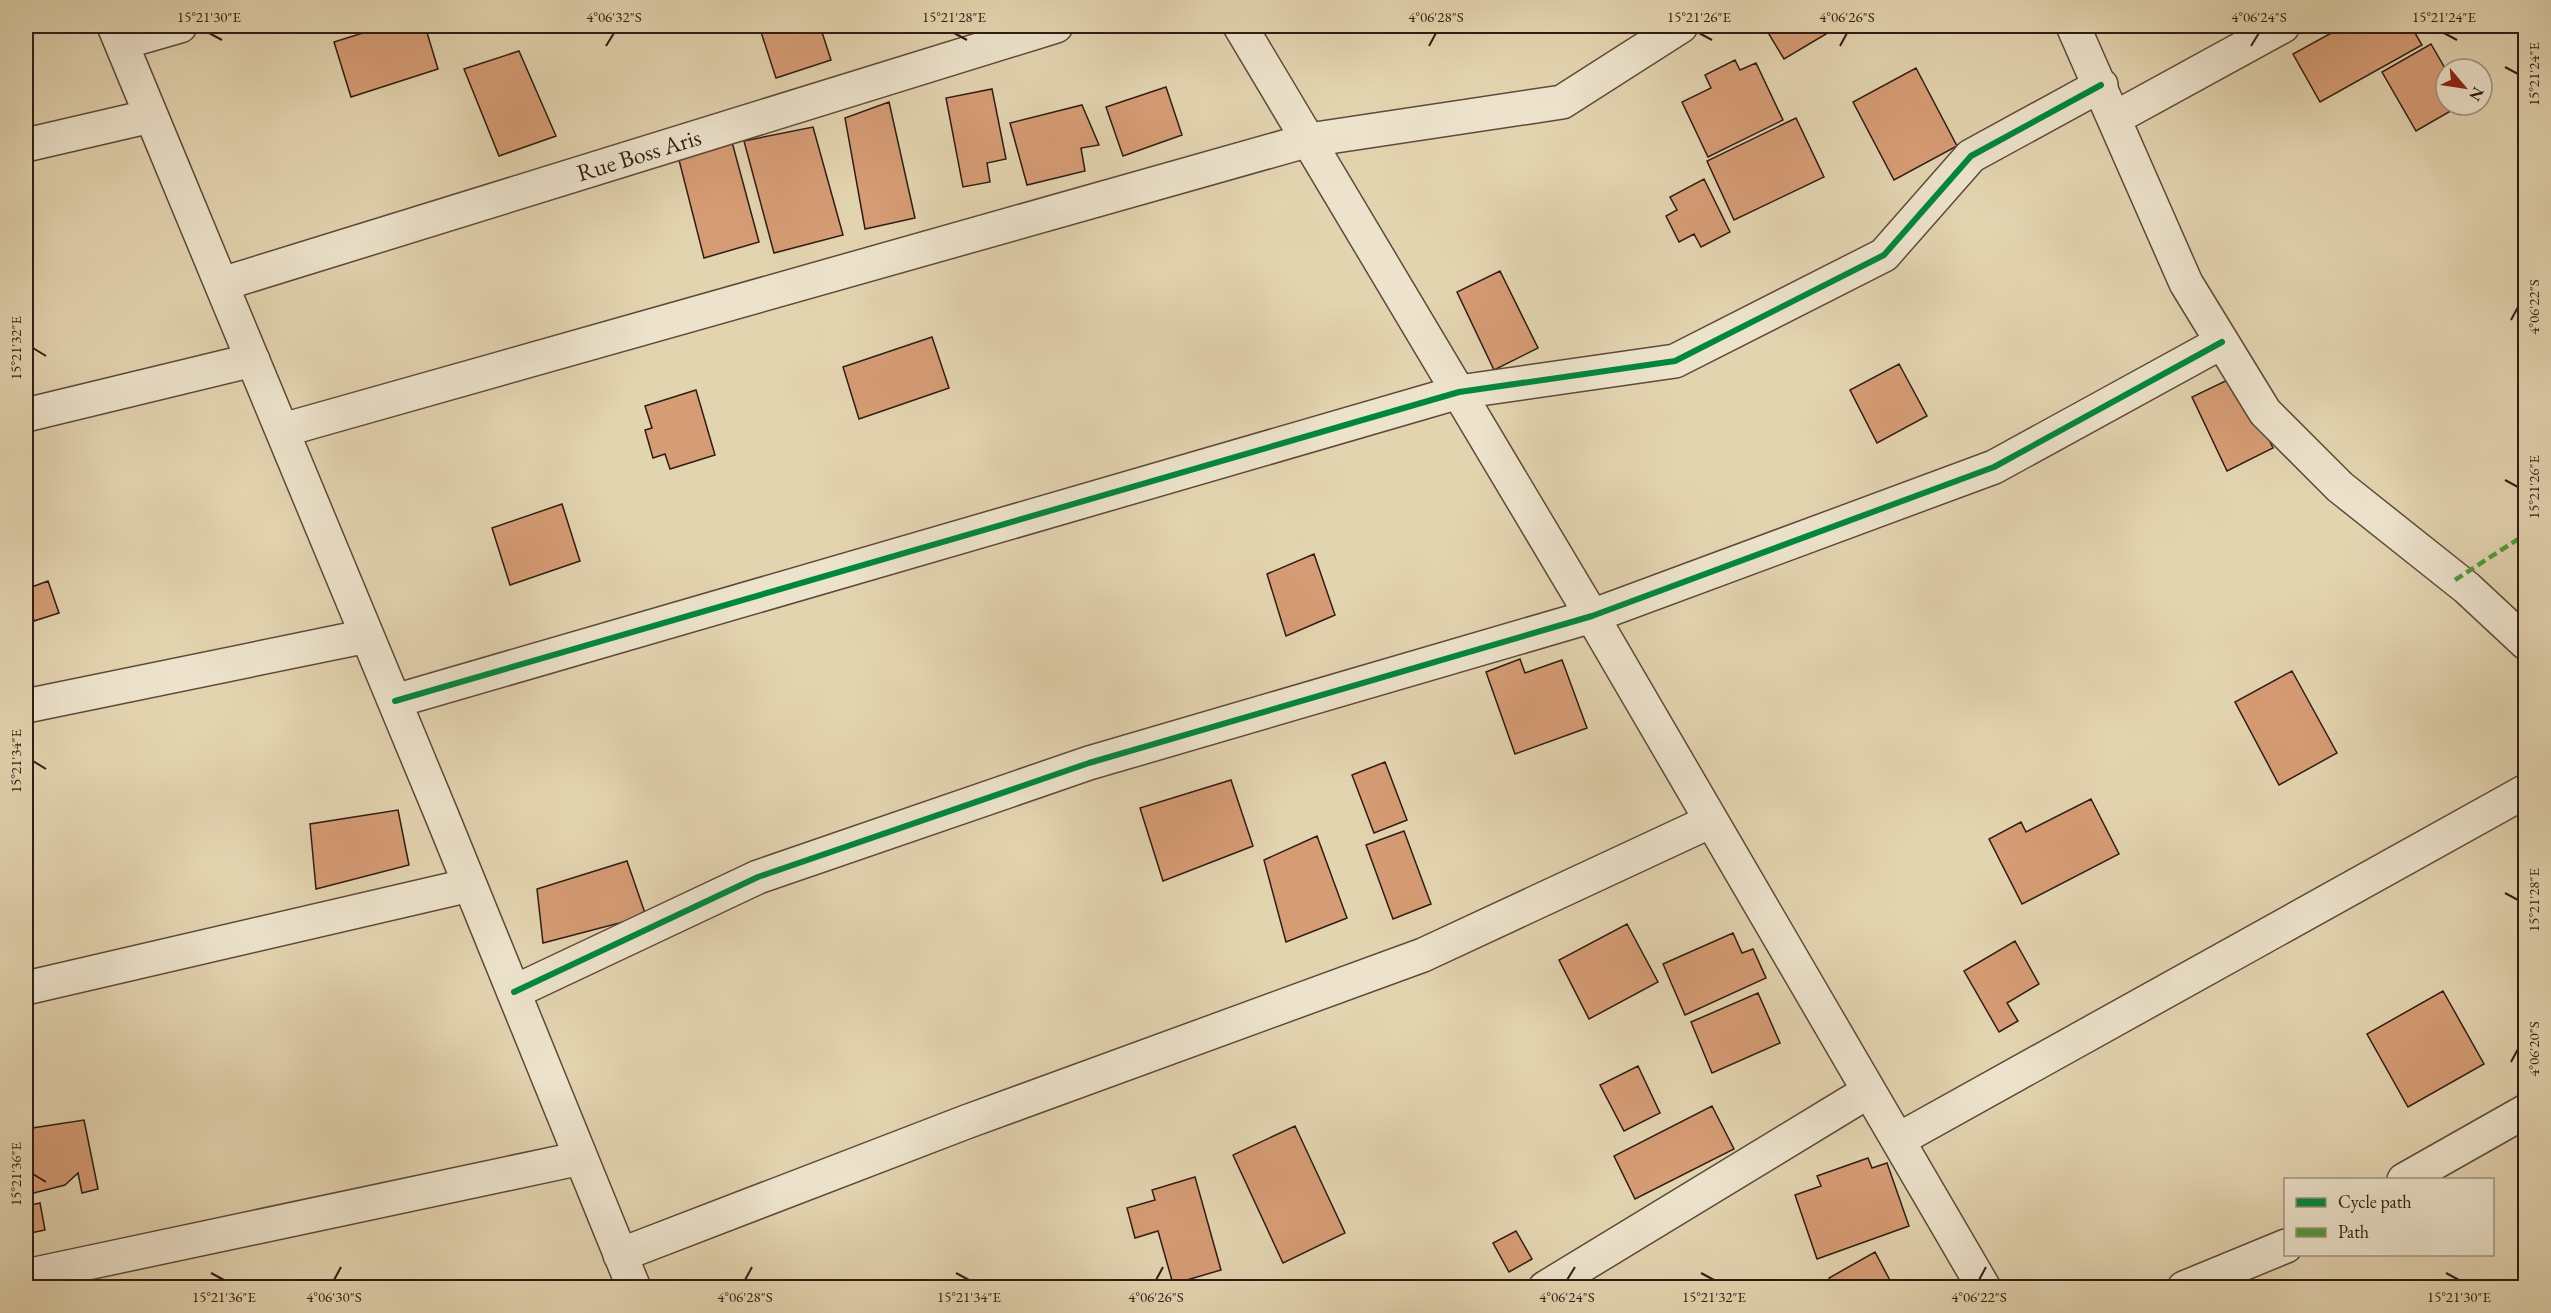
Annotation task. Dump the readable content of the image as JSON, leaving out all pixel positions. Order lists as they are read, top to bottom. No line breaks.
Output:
{"streets":{"street":["Rue Boss Aris"]},"legend":["Cycle path","Path"],"north":"bottom right","coordinates":["15°21'30\"E","4°06'32\"S","15°21'28\"E","4°06'28\"S","15°21'26\"E","4°06'26\"S","4°06'24\"S","15°21'24\"E","4°06'22\"S","15°21'32\"E","15°21'34\"E","4°06'20\"S","15°21'36\"E","4°06'30\"S"]}
